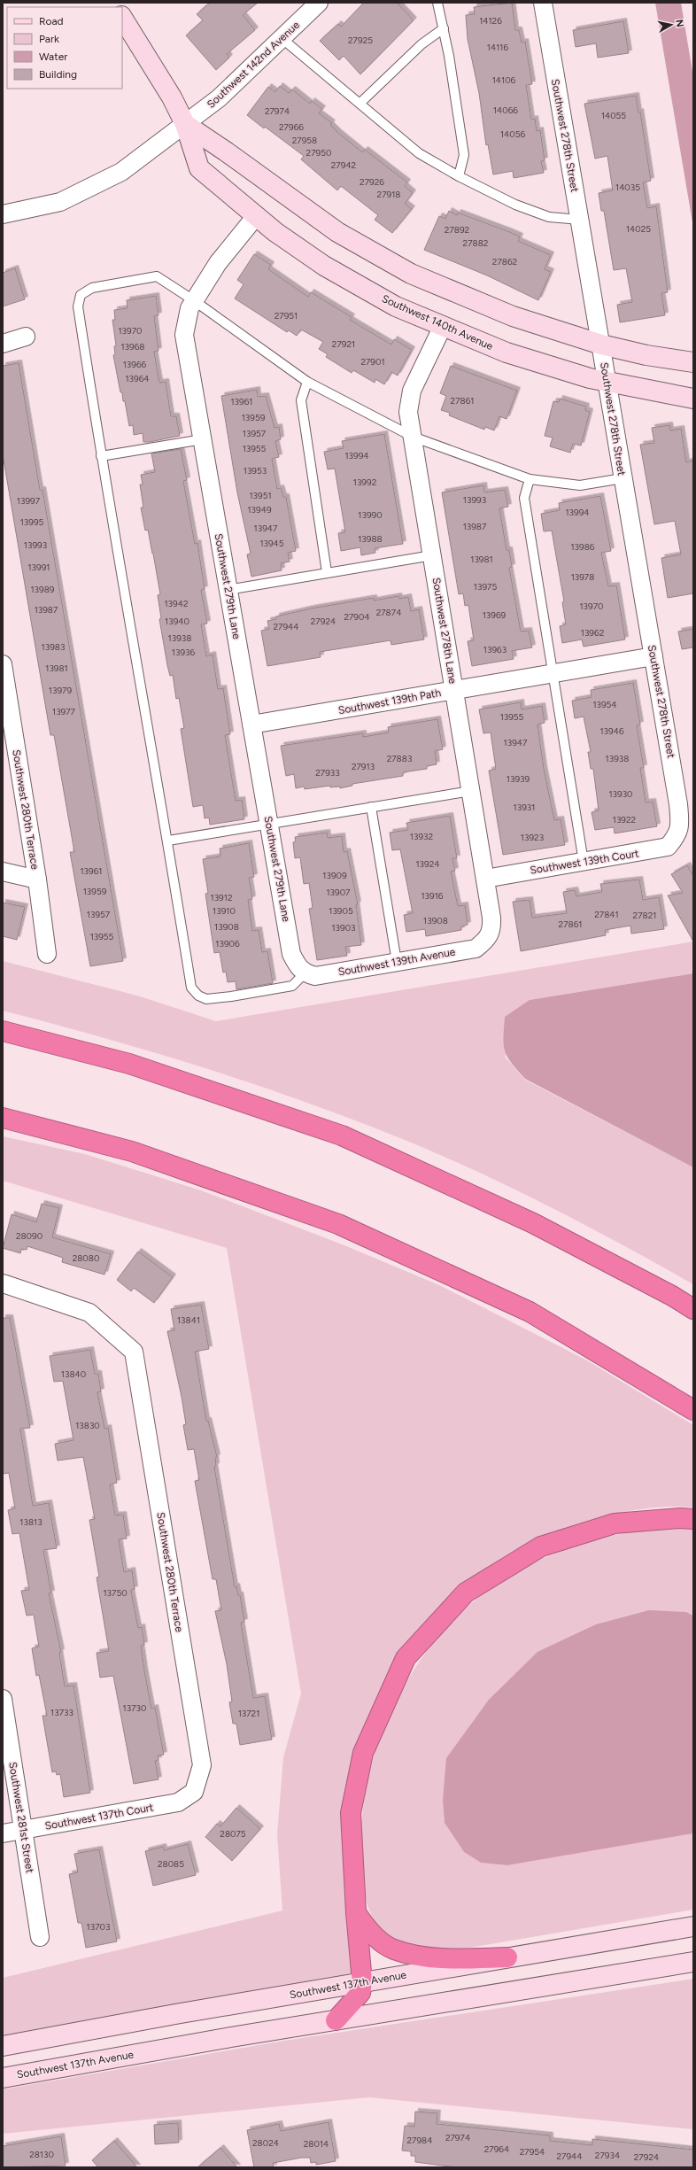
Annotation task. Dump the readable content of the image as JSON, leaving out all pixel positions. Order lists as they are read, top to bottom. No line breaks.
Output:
{"streets":{"main road":["Southwest 140th Avenue","Southwest 137th Avenue"],"street":["Southwest 142nd Avenue","Southwest 278th Street","Southwest 279th Lane","Southwest 278th Lane","Southwest 139th Path","Southwest 280th Terrace","Southwest 139th Court","Southwest 139th Avenue","Southwest 137th Court","Southwest 281st Street"]},"crossings":[["Southwest 142nd Avenue","Southwest 140th Avenue"],["Southwest 278th Street","Southwest 140th Avenue"],["Southwest 278th Street","Southwest 139th Path"],["Southwest 278th Street","Southwest 139th Court"],["Southwest 140th Avenue","Southwest 279th Lane"],["Southwest 140th Avenue","Southwest 278th Lane"],["Southwest 279th Lane","Southwest 139th Path"],["Southwest 279th Lane","Southwest 139th Avenue"],["Southwest 278th Lane","Southwest 139th Path"],["Southwest 278th Lane","Southwest 139th Court"],["Southwest 278th Lane","Southwest 139th Avenue"],["Southwest 280th Terrace","Southwest 137th Court"],["Southwest 137th Court","Southwest 281st Street"]],"house_numbers":["14126","27925","14116","14106","14066","27974","14055","27966","14056","27958","27950","27942","27926","14035","27918","14025","27892","27882","27862","27951","13970","27921","13968","27901","13966","13964","27861","13961","13959","13957","13955","13994","13953","13992","13951","13993","13997","13949","13994","13990","13995","13987","13947","13988","13945","13993","13986","13981","13991","13978","13975","13989","13942","13970","13987","27874","13969","27904","13940","27924","27944","13962","13938","13983","13963","13936","13981","13979","13954","13977","13955","13946","13947","27883","13938","27913","27933","13939","13930","13931","13922","13932","13923","13924","13961","13909","13959","13907","13916","13912","13910","13905","13957","27841","27821","13908","27861","13908","13903","13955","13906","28090","28080","13841","13840","13830","13813","13750","13730","13733","13721","28075","28085","13703","27974","27984","28024","28014","27964","27954","28130","27934","27944","27924"],"legend":["Road","Park","Water","Building"],"north":"right"}
